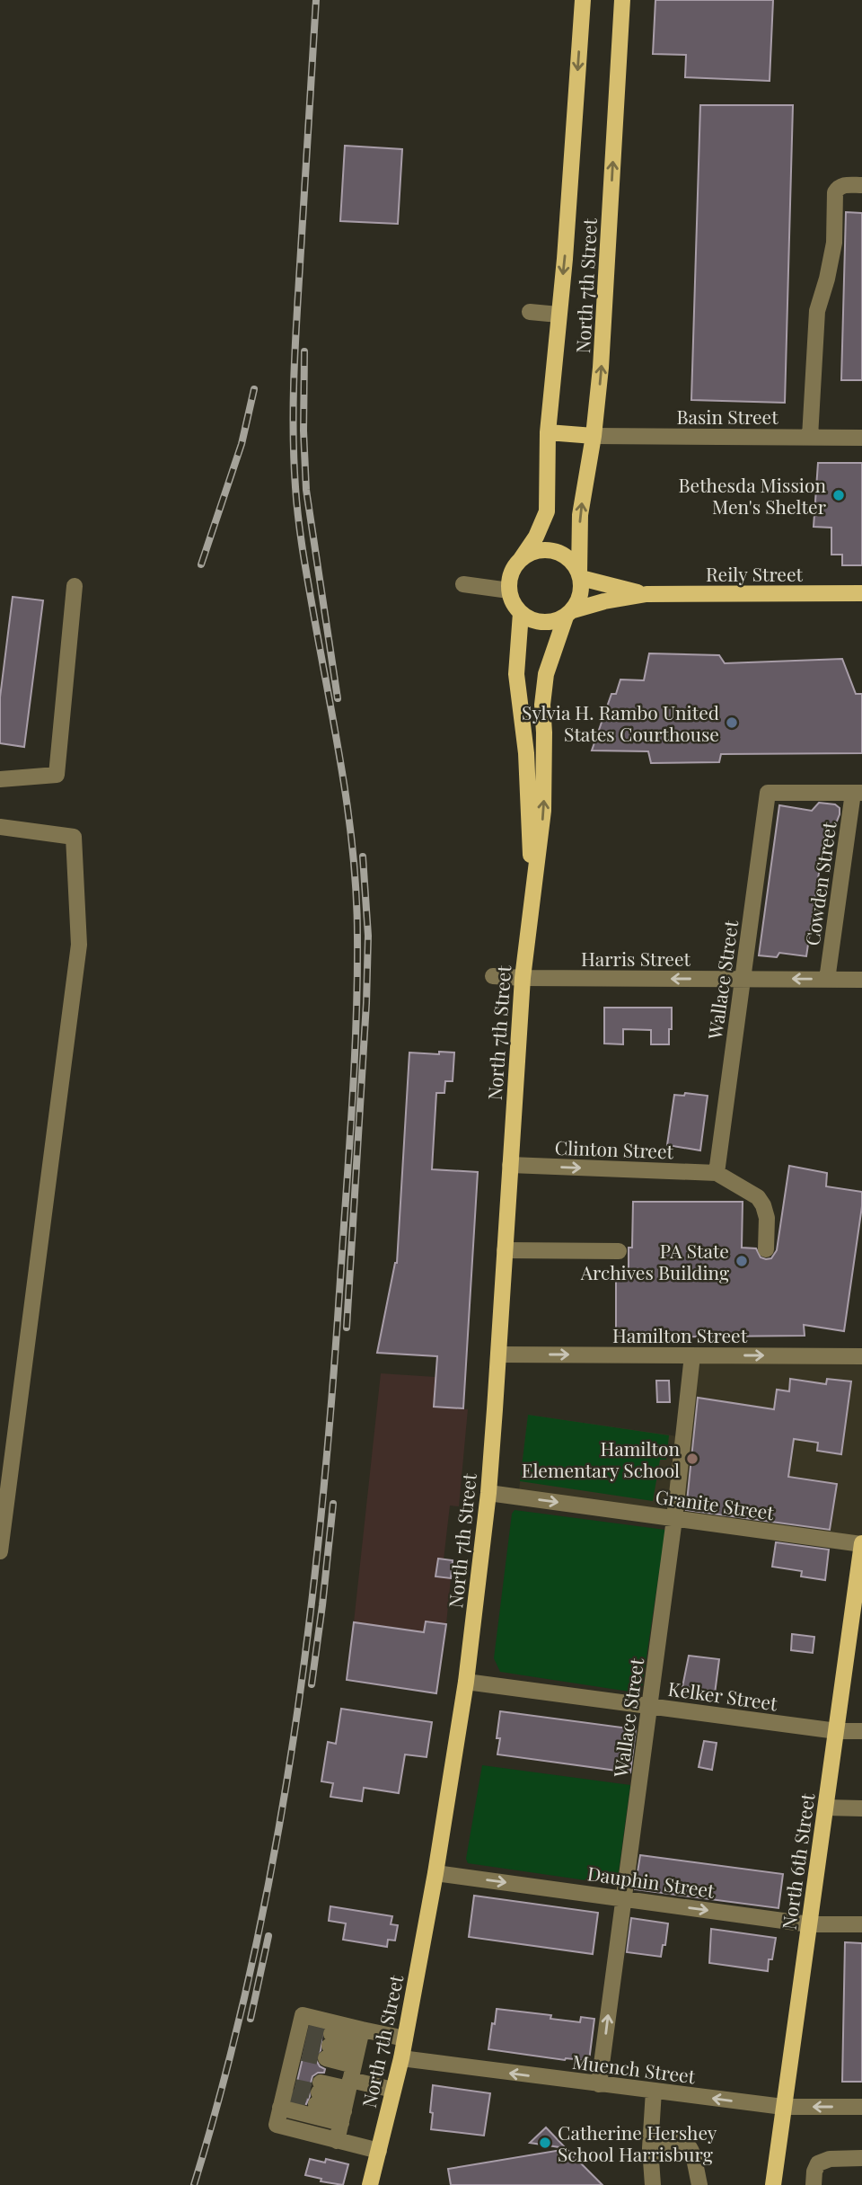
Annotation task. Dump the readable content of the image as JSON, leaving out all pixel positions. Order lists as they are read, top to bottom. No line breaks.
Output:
{"streets":{"main road":["North 7th Street","Reily Street","North 6th Street"],"street":["Basin Street","Cowden Street","Harris Street","Wallace Street","Clinton Street","Hamilton Street","Granite Street","Kelker Street","Dauphin Street","Muench Street"]},"crossings":[["North 7th Street","Basin Street"],["North 7th Street","Reily Street"],["North 7th Street","Harris Street"],["North 7th Street","Clinton Street"],["North 7th Street","Hamilton Street"],["North 7th Street","Granite Street"],["North 7th Street","Kelker Street"],["North 7th Street","Dauphin Street"],["North 7th Street","Muench Street"],["Cowden Street","Harris Street"],["Cowden Street","Wallace Street"],["Harris Street","Wallace Street"],["Wallace Street","Clinton Street"],["Wallace Street","Hamilton Street"],["Wallace Street","Granite Street"],["Wallace Street","Kelker Street"],["Wallace Street","Dauphin Street"],["Wallace Street","Muench Street"],["Granite Street","North 6th Street"],["Kelker Street","North 6th Street"],["North 6th Street","Dauphin Street"],["North 6th Street","Muench Street"]],"one_way":["Harris Street","Granite Street","Dauphin Street","Muench Street"],"places":["Bethesda Mission Men's Shelter","Sylvia H. Rambo United States Courthouse","PA State Archives Building","Hamilton Elementary School","Catherine Hershey School Harrisburg"]}
